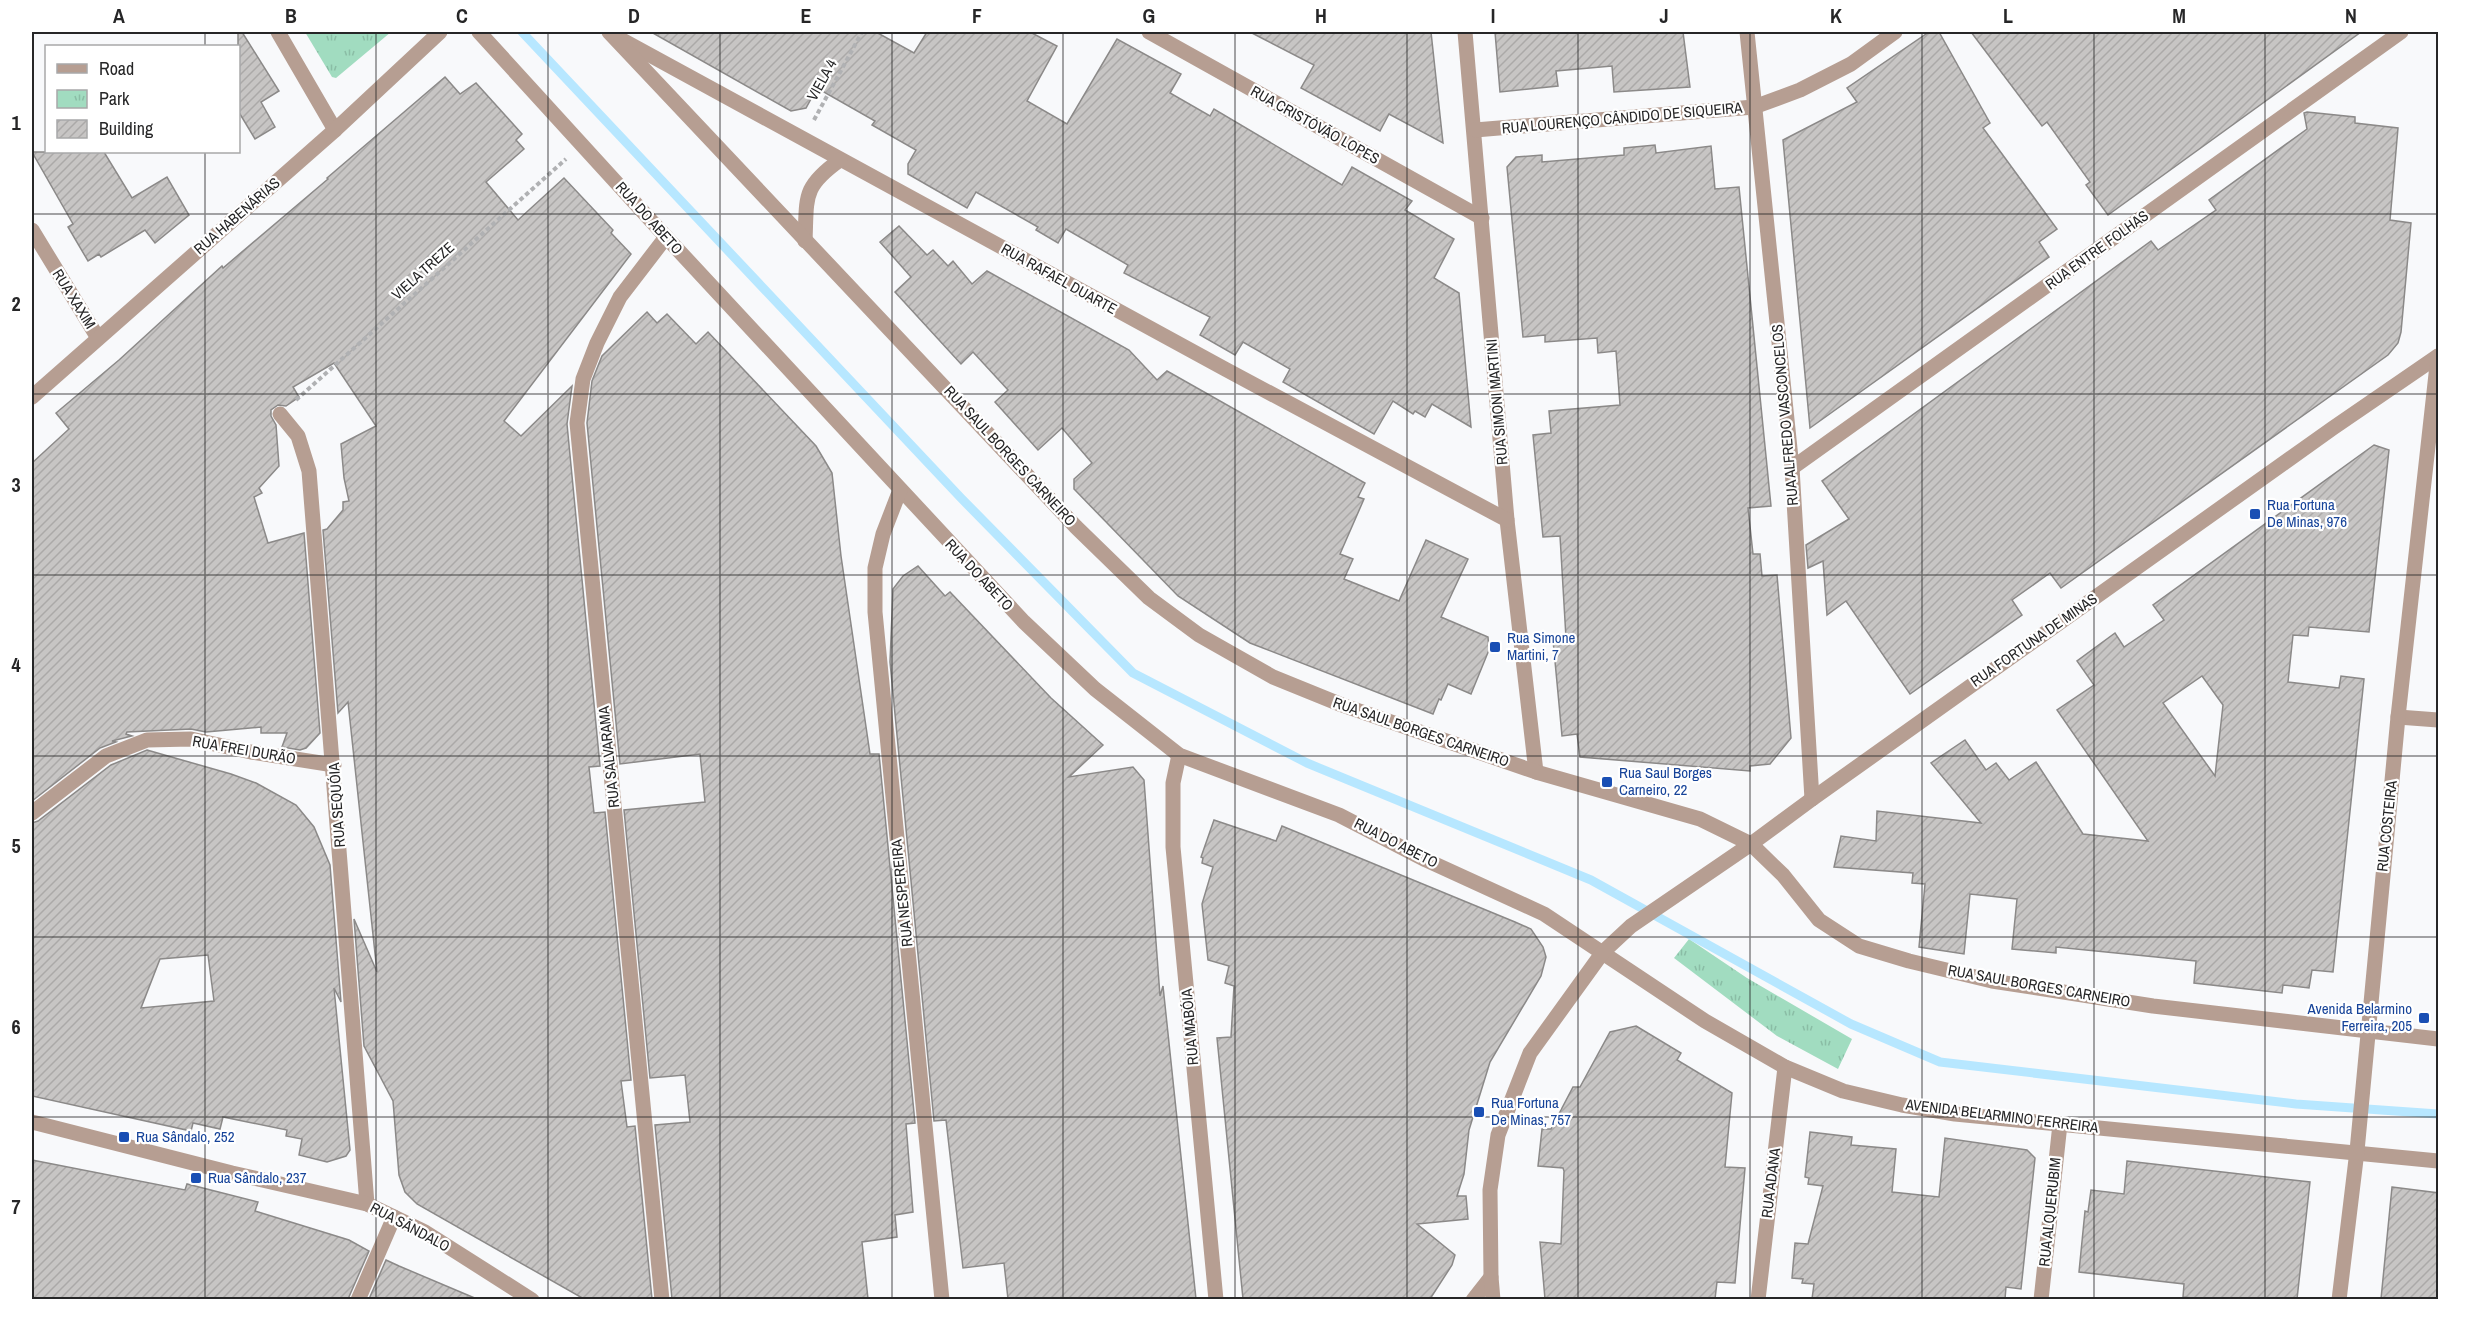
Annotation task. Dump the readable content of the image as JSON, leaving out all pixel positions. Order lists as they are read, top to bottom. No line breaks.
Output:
{"streets":{"street":["RUA LOURENÇO CÂNDIDO DE SIQUEIRA","RUA CRISTÓVÃO LOPES","RUA HABENÁRIAS","RUA DO ABETO","RUA ENTRE FOLHAS","RUA RAFAEL DUARTE","RUA XAXIM","RUA SIMONI MARTINI","RUA ALFREDO VASCONCELOS","RUA SAUL BORGES CARNEIRO","RUA FORTUNA DE MINAS","RUA FREI DURÃO","RUA SALVARAMA","RUA SEQUÓIA","RUA COSTEIRA","RUA NESPEREIRA","RUA MABÓIA","AVENIDA BELARMINO FERREIRA","RUA ADANA","RUA ALQUERUBIM","RUA SÃNDALO"],"path":["VIELA 4","VIELA TREZE"]},"crossings":[["VIELA 4","RUA RAFAEL DUARTE"],["RUA LOURENÇO CÂNDIDO DE SIQUEIRA","RUA SIMONI MARTINI"],["RUA LOURENÇO CÂNDIDO DE SIQUEIRA","RUA ALFREDO VASCONCELOS"],["RUA CRISTÓVÃO LOPES","RUA SIMONI MARTINI"],["RUA HABENÁRIAS","RUA XAXIM"],["RUA DO ABETO","VIELA TREZE"],["RUA DO ABETO","RUA FORTUNA DE MINAS"],["RUA DO ABETO","RUA SALVARAMA"],["RUA DO ABETO","RUA NESPEREIRA"],["RUA DO ABETO","RUA MABÓIA"],["RUA DO ABETO","AVENIDA BELARMINO FERREIRA"],["RUA ENTRE FOLHAS","RUA ALFREDO VASCONCELOS"],["VIELA TREZE","RUA SEQUÓIA"],["RUA RAFAEL DUARTE","RUA SIMONI MARTINI"],["RUA RAFAEL DUARTE","RUA SAUL BORGES CARNEIRO"],["RUA SIMONI MARTINI","RUA SAUL BORGES CARNEIRO"],["RUA ALFREDO VASCONCELOS","RUA FORTUNA DE MINAS"],["RUA SAUL BORGES CARNEIRO","RUA FORTUNA DE MINAS"],["RUA SAUL BORGES CARNEIRO","RUA COSTEIRA"],["RUA FORTUNA DE MINAS","RUA COSTEIRA"],["RUA FORTUNA DE MINAS","AVENIDA BELARMINO FERREIRA"],["RUA FREI DURÃO","RUA SEQUÓIA"],["RUA SEQUÓIA","RUA SÃNDALO"],["RUA COSTEIRA","AVENIDA BELARMINO FERREIRA"],["AVENIDA BELARMINO FERREIRA","RUA ADANA"],["AVENIDA BELARMINO FERREIRA","RUA ALQUERUBIM"]],"places":{"transit":["Rua Fortuna De Minas, 976","Rua Simone Martini, 7","Rua Saul Borges Carneiro, 22","Avenida Belarmino Ferreira, 205","Rua Fortuna De Minas, 757","Rua Sândalo, 252","Rua Sândalo, 237"]},"legend":["Road","Park","Building"],"grid":{"columns":["A","B","C","D","E","F","G","H","I","J","K","L","M","N"],"rows":["1","2","3","4","5","6","7"]}}
